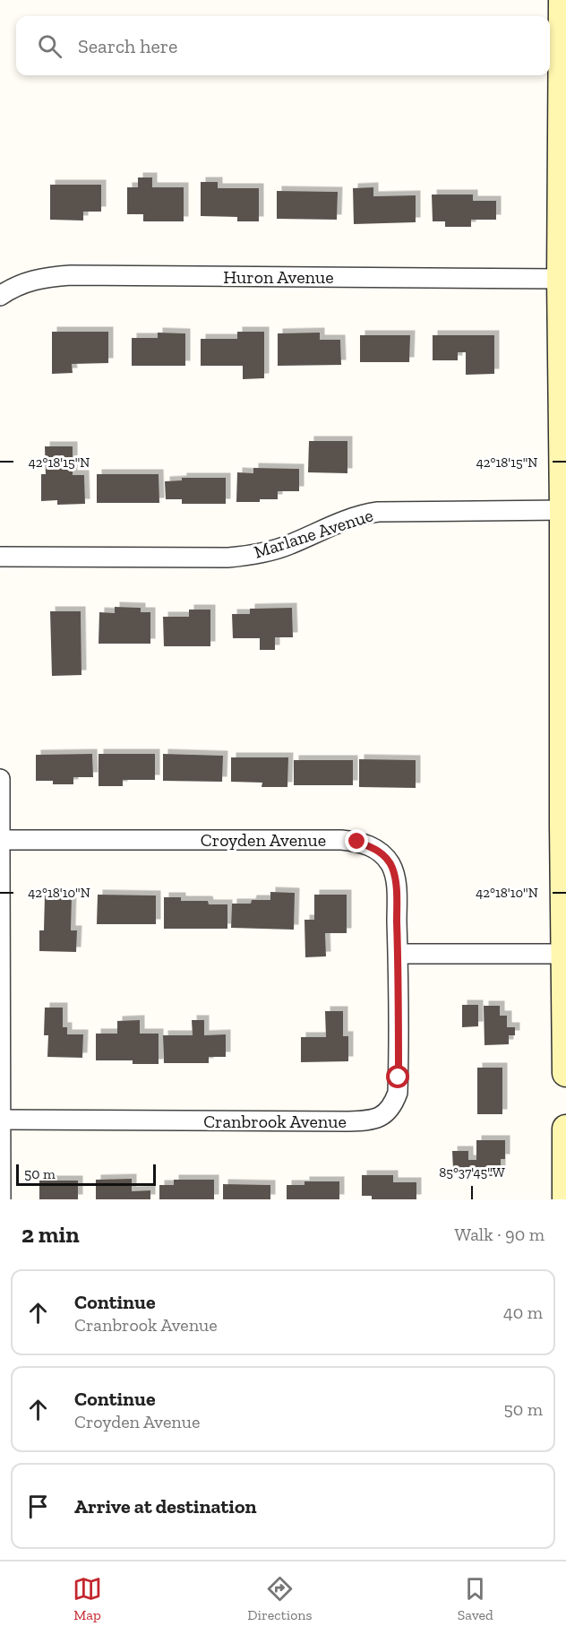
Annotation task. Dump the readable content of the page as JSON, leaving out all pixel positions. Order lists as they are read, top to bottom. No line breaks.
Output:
{"streets":{"street":["Huron Avenue","Marlane Avenue","Croyden Avenue","Cranbrook Avenue"]},"crossings":[["Croyden Avenue","Cranbrook Avenue"]],"scale_bar":"50 m","page":{"search":"Search here","scale":"50 m","heading":["2 min","Walk · 90 m"],"list":[["Continue","Cranbrook Avenue","40 m"],["Continue","Croyden Avenue","50 m"],"Arrive at destination"],"nav":["Map","Directions","Saved"]},"coordinates":["42°18'15\"N","42°18'10\"N","85°37'45\"W"]}
